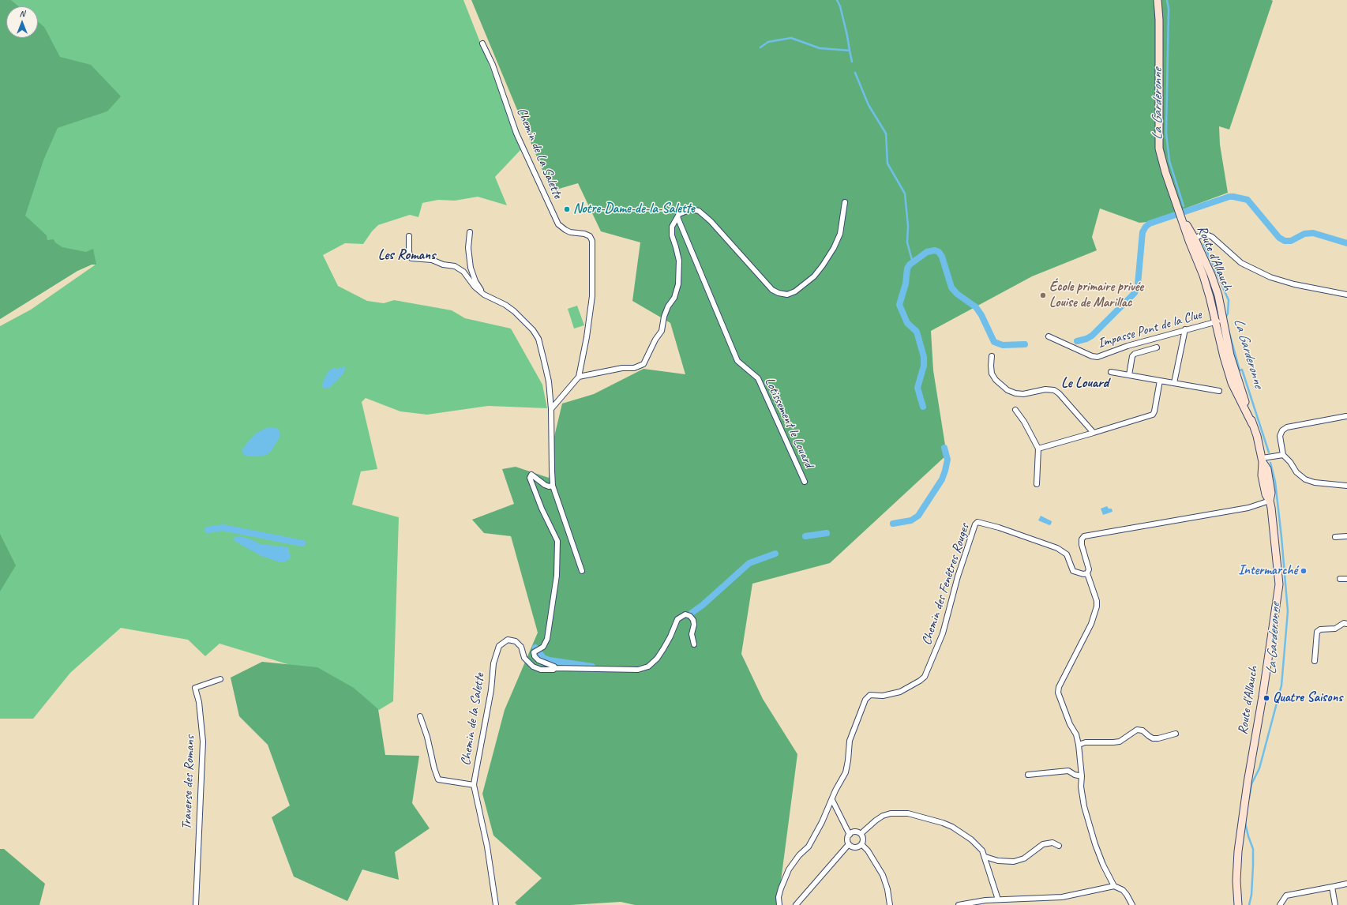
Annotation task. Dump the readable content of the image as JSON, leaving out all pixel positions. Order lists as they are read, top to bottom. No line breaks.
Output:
{"streets":{"main road":["Route d'Allauch"],"street":["Chemin de La Salette","Impasse Pont de la Clue","Lotissement le Louard","Chemin des Fenêtres Rouges","Chemin de la Salette","Traverse des Romans"]},"crossings":[["Route d'Allauch","Impasse Pont de la Clue"]],"districts":["Les Romans","Le Louard"],"water":["La Garderonne"],"places":["Notre-Dame-de-la-Salette","École primaire privée Louise de Marillac","Intermarché","Quatre Saisons"],"north":"top"}
